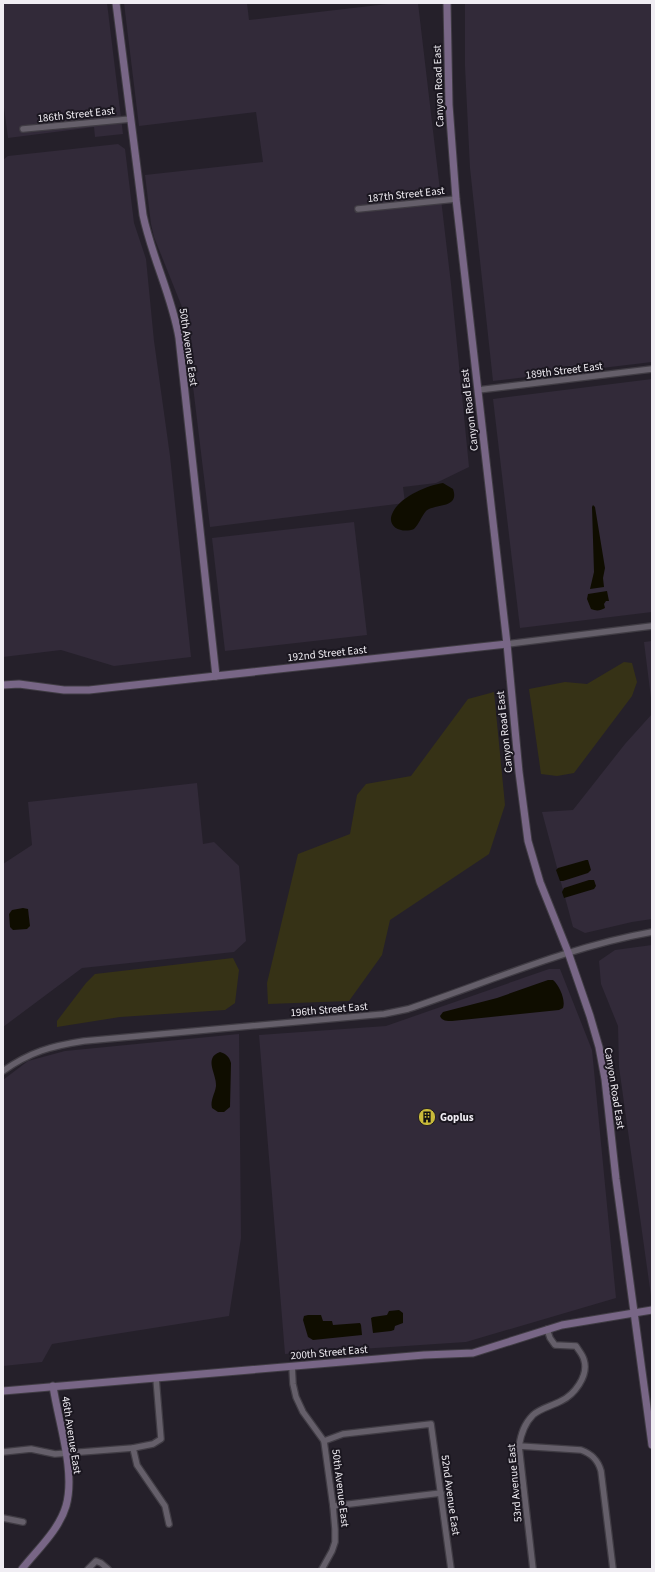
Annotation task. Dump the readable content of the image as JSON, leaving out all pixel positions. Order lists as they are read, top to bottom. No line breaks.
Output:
{"streets":{"street":["Canyon Road East","186th Street East","187th Street East","50th Avenue East","189th Street East","192nd Street East","196th Street East","200th Street East","46th Avenue East","53rd Avenue East","52nd Avenue East"]},"crossings":[["Canyon Road East","187th Street East"],["Canyon Road East","189th Street East"],["Canyon Road East","192nd Street East"],["Canyon Road East","196th Street East"],["Canyon Road East","200th Street East"],["186th Street East","50th Avenue East"],["50th Avenue East","192nd Street East"],["50th Avenue East","200th Street East"],["50th Avenue East","52nd Avenue East"],["200th Street East","46th Avenue East"],["200th Street East","53rd Avenue East"]],"places":{"building":["Goplus"]}}
